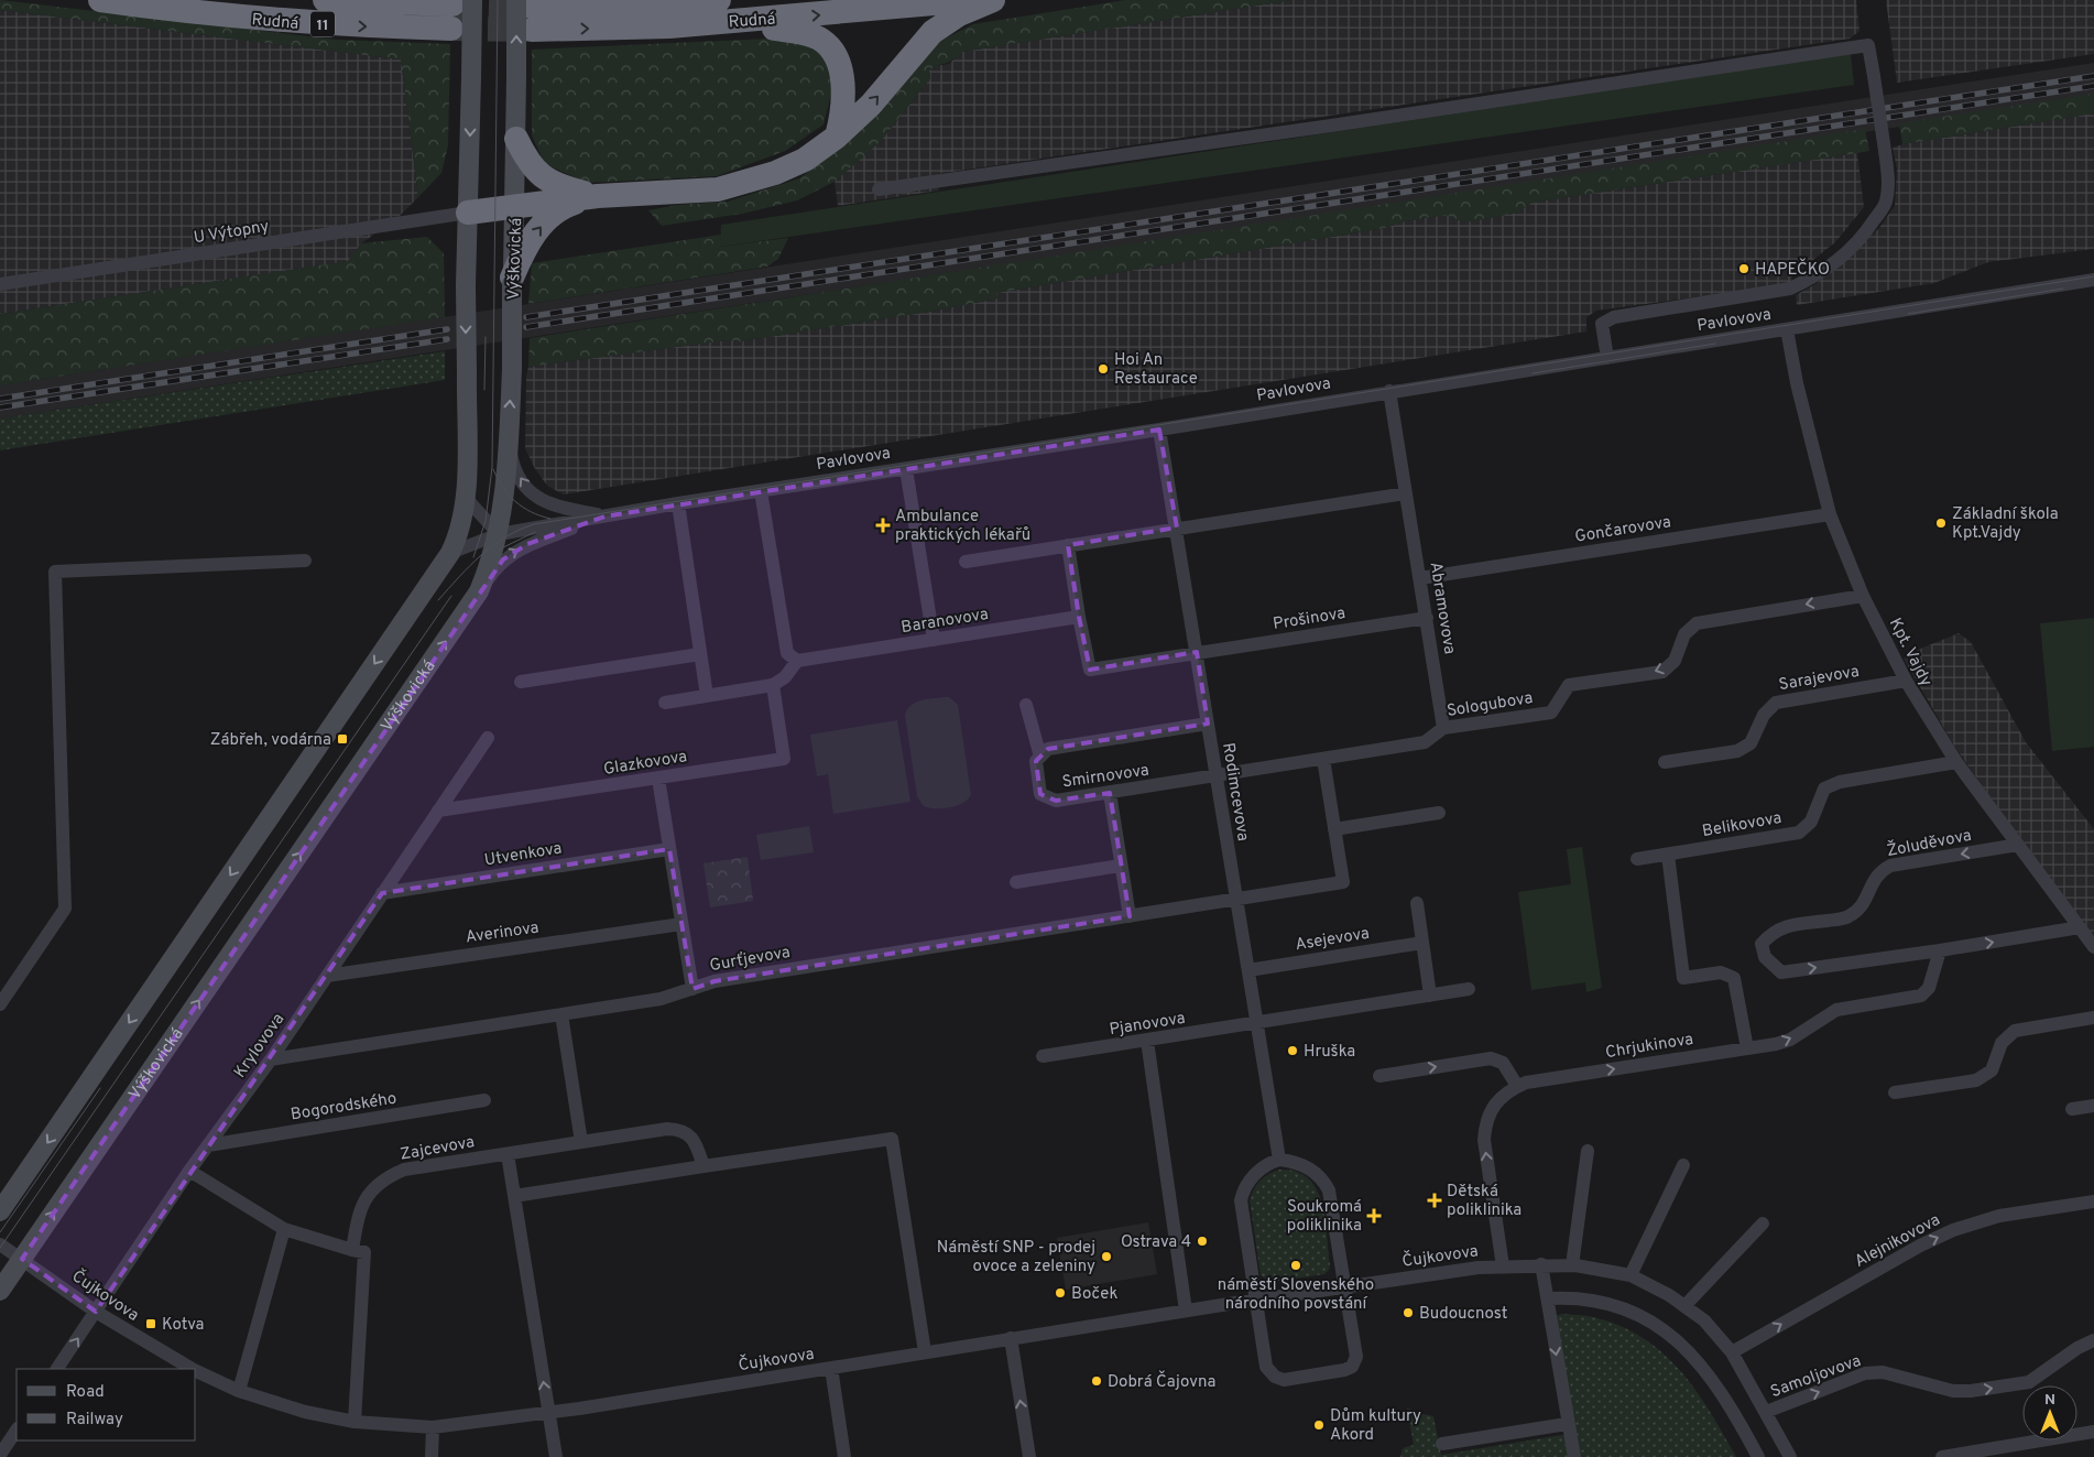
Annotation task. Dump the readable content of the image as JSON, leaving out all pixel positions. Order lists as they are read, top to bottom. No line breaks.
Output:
{"streets":{"highway":["Rudná","11"],"street":["U Výtopny","Výškovická","Pavlovova","Gončarovova","Abramovova","Prošinova","Baranovova","Kpt. Vajdy","Sarajevova","Sologubova","Glazkovova","Smirnovova","Rodimcevova","Belikovova","Žoluděvova","Utvenkova","Averinova","Asejevova","Gurťjevova","Pjanovova","Krylovova","Chrjukinova","Bogorodského","Zajcevova","Alejnikovova","Čujkovova","Samoljovova"]},"crossings":[["Rudná","Výškovická"],["Výškovická","Pavlovova"],["Výškovická","Čujkovova"],["Pavlovova","Abramovova"],["Pavlovova","Kpt. Vajdy"],["Pavlovova","Rodimcevova"],["Gončarovova","Abramovova"],["Gončarovova","Kpt. Vajdy"],["Abramovova","Prošinova"],["Abramovova","Sologubova"],["Prošinova","Rodimcevova"],["Kpt. Vajdy","Sarajevova"],["Kpt. Vajdy","Sologubova"],["Kpt. Vajdy","Belikovova"],["Kpt. Vajdy","Žoluděvova"],["Sologubova","Smirnovova"],["Sologubova","Rodimcevova"],["Glazkovova","Krylovova"],["Smirnovova","Rodimcevova"],["Rodimcevova","Asejevova"],["Rodimcevova","Gurťjevova"],["Rodimcevova","Pjanovova"],["Žoluděvova","Chrjukinova"],["Utvenkova","Krylovova"],["Averinova","Krylovova"],["Gurťjevova","Krylovova"],["Krylovova","Bogorodského"],["Krylovova","Čujkovova"],["Chrjukinova","Čujkovova"],["Alejnikovova","Čujkovova"],["Čujkovova","Samoljovova"]],"one_way":["Sologubova","Chrjukinova","Alejnikovova"],"places":{"other":["HAPEČKO","Hoi An Restaurace","Základní škola Kpt.Vajdy","Hruška","Ostrava 4","Náměstí SNP - prodej ovoce a zeleniny","náměstí Slovenského národního povstání","Boček","Budoucnost","Dobrá Čajovna","Dům kultury Akord"],"health":["Ambulance praktických lékařů","Dětská poliklinika","Soukromá poliklinika"],"transit":["Zábřeh, vodárna","Kotva"]},"legend":["Road","Railway"],"north":"top"}
